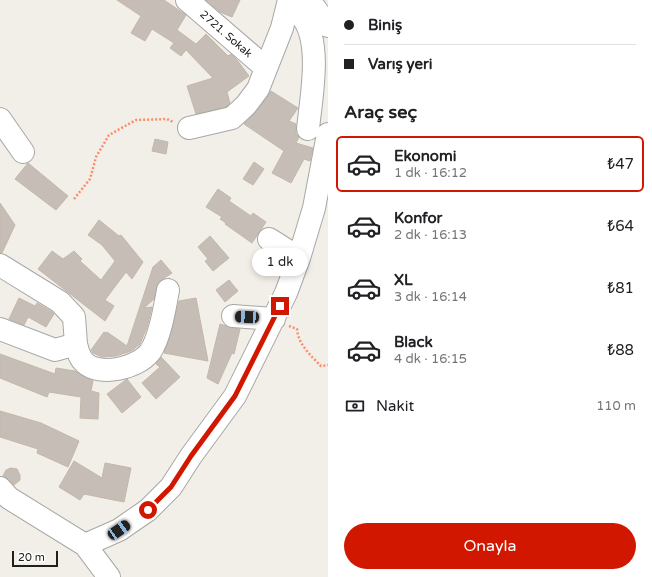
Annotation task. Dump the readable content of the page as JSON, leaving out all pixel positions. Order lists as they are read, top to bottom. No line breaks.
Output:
{"streets":{"street":["2721. Sokak"]},"scale_bar":"20 m","page":{"banner":["Biniş","Varış yeri"],"heading":"Araç seç","list":[{"name":"Ekonomi","note":"1 dk · 16:12","value":"₺47"},{"name":"Konfor","note":"2 dk · 16:13","value":"₺64"},{"name":"XL","note":"3 dk · 16:14","value":"₺81"},{"name":"Black","note":"4 dk · 16:15","value":"₺88"}],"bubble":"1 dk","pay":["Nakit","110 m"],"buttons":"Onayla","scale":"20 m"}}
